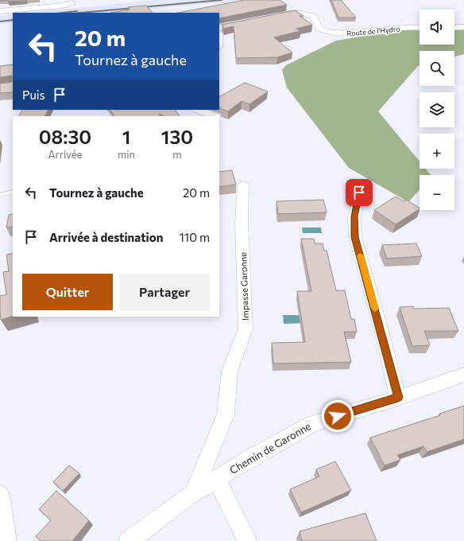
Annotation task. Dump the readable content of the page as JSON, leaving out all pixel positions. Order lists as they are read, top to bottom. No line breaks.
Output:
{"streets":{"street":["Route de l'Hydro","Impasse Garonne","Chemin de Garonne"]},"crossings":[["Impasse Garonne","Chemin de Garonne"]],"page":{"map_buttons":["+","−"],"turn":["20 m","Tournez à gauche"],"then":"Puis","eta":["08:30","Arrivée","1","min","130","m"],"list":[{"name":"Tournez à gauche","value":"20 m"},{"name":"Arrivée à destination","value":"110 m"}],"buttons":["Quitter","Partager"]}}
